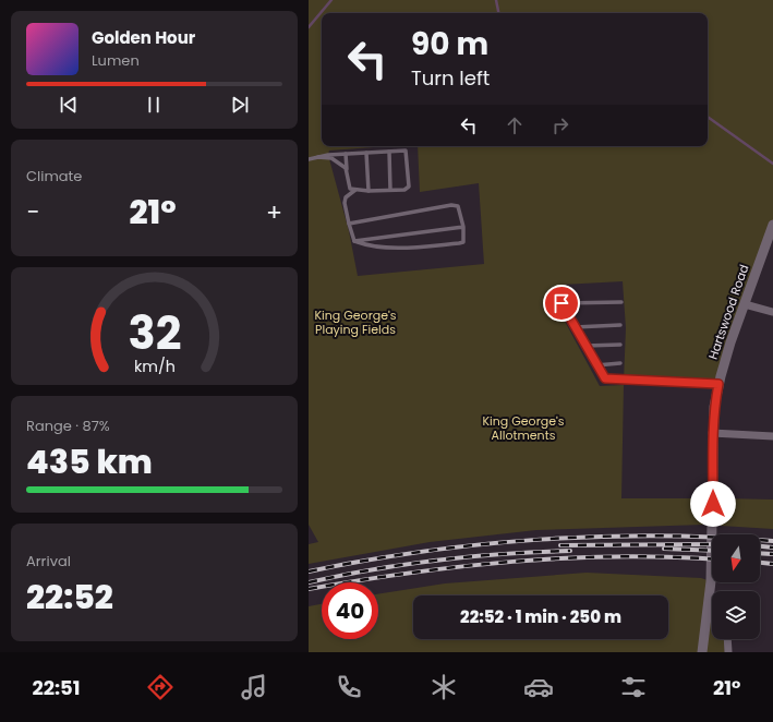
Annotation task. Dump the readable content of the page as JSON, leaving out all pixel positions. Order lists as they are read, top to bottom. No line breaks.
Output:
{"streets":{"street":["Hartswood Road"]},"parks":["King George's Playing Fields","King George's Allotments"],"north":"bottom","page":{"turn":["90 m","Turn left"],"song":["Golden Hour","Lumen"],"tile":["Climate",["Range · 87%","435 km"],["Arrival","22:52"]],"heat":["−","21°","+"],"limit":"40","trip":"22:52 · 1 min · 250 m","tabs":["22:51","21°"],"gauge":["32","km/h"]}}
